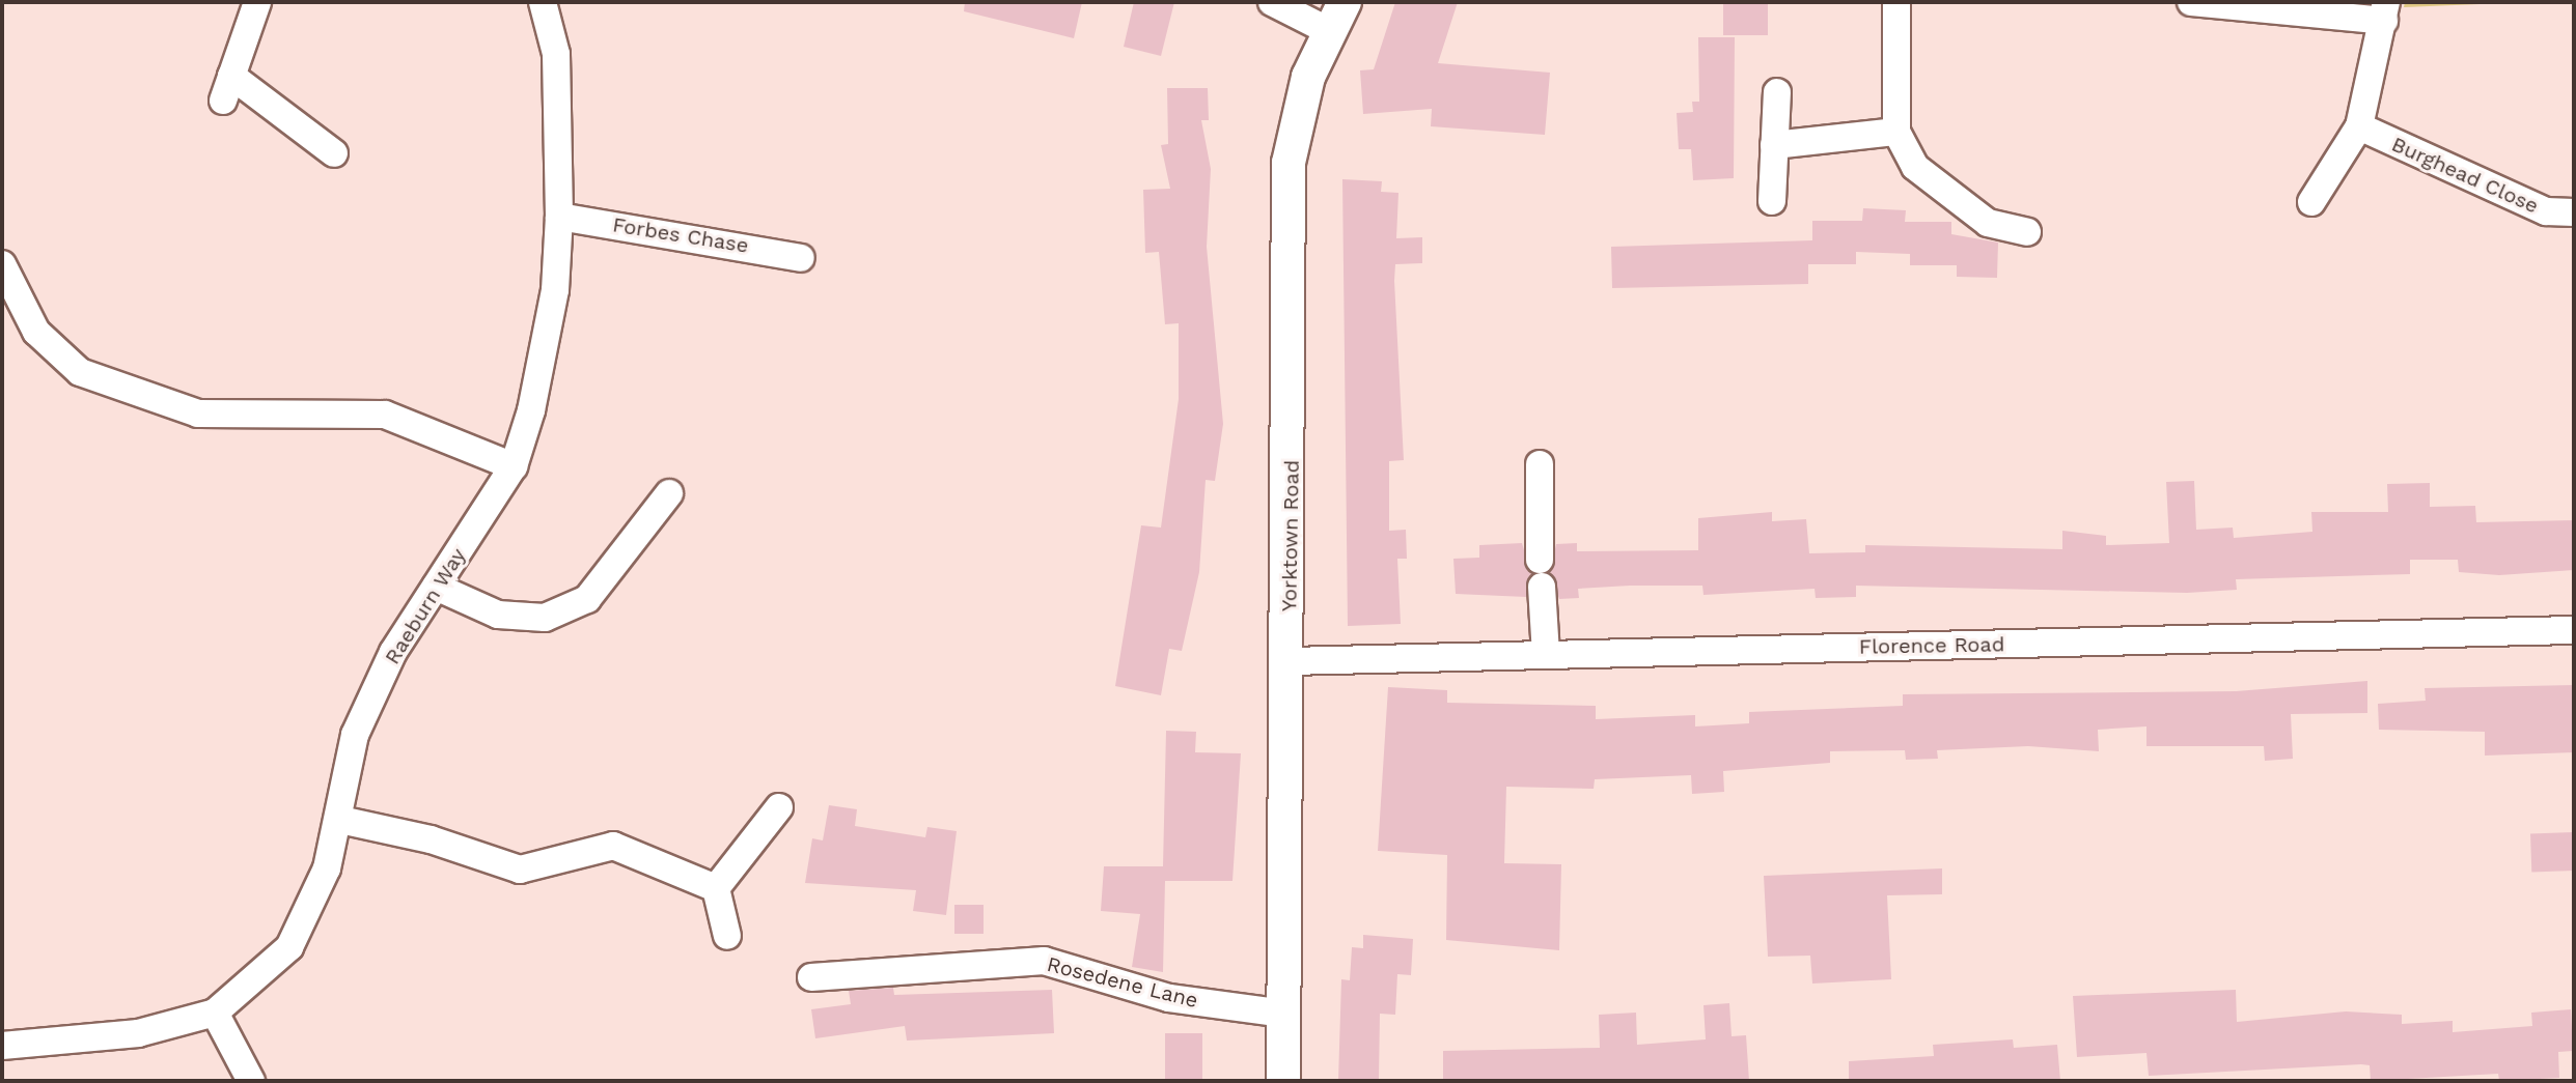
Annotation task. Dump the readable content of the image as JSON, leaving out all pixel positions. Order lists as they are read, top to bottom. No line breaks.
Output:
{"streets":{"street":["Burghead Close","Forbes Chase","Yorktown Road","Raeburn Way","Florence Road","Rosedene Lane"]},"crossings":[["Forbes Chase","Raeburn Way"],["Yorktown Road","Florence Road"],["Yorktown Road","Rosedene Lane"]]}
